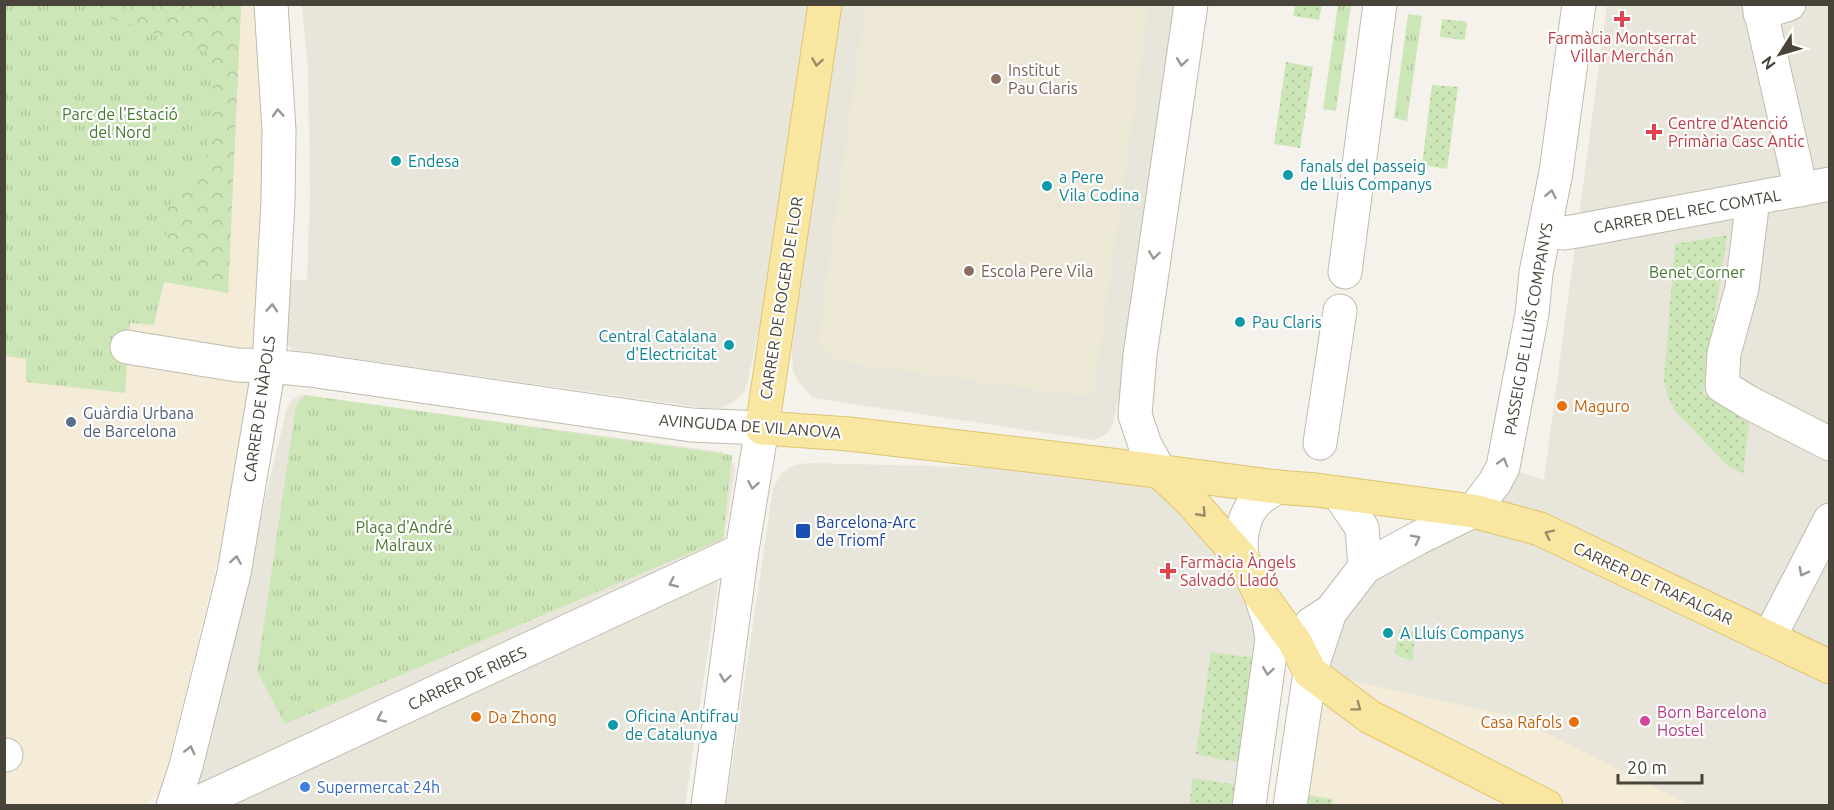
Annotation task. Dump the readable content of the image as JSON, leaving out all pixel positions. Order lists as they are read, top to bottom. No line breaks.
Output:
{"streets":{"main road":["CARRER DE ROGER DE FLOR","AVINGUDA DE VILANOVA","CARRER DE TRAFALGAR"],"street":["CARRER DEL REC COMTAL","PASSEIG DE LLUÍS COMPANYS","CARRER DE NÀPOLS","CARRER DE RIBES"]},"crossings":[["CARRER DEL REC COMTAL","PASSEIG DE LLUÍS COMPANYS"],["CARRER DE ROGER DE FLOR","AVINGUDA DE VILANOVA"],["CARRER DE ROGER DE FLOR","CARRER DE RIBES"],["PASSEIG DE LLUÍS COMPANYS","CARRER DE TRAFALGAR"],["CARRER DE NÀPOLS","AVINGUDA DE VILANOVA"]],"one_way":["CARRER DE ROGER DE FLOR","CARRER DE NÀPOLS","CARRER DE RIBES"],"parks":["Parc de l'Estació del Nord","Benet Corner","Plaça d'André Malraux"],"places":{"health":["Farmàcia Montserrat Villar Merchán","Centre d'Atenció Primària Casc Antic","Farmàcia Àngels Salvadó Lladó"],"other":["Institut Pau Claris","Endesa","fanals del passeig de Lluis Companys","a Pere Vila Codina","Escola Pere Vila","Pau Claris","Central Catalana d'Electricitat","Maguro","Guàrdia Urbana de Barcelona","A Lluís Companys","Da Zhong","Born Barcelona Hostel","Casa Rafols","Oficina Antifrau de Catalunya","Supermercat 24h"],"transit":["Barcelona-Arc de Triomf"]},"scale_bar":"20 m","north":"bottom left"}
